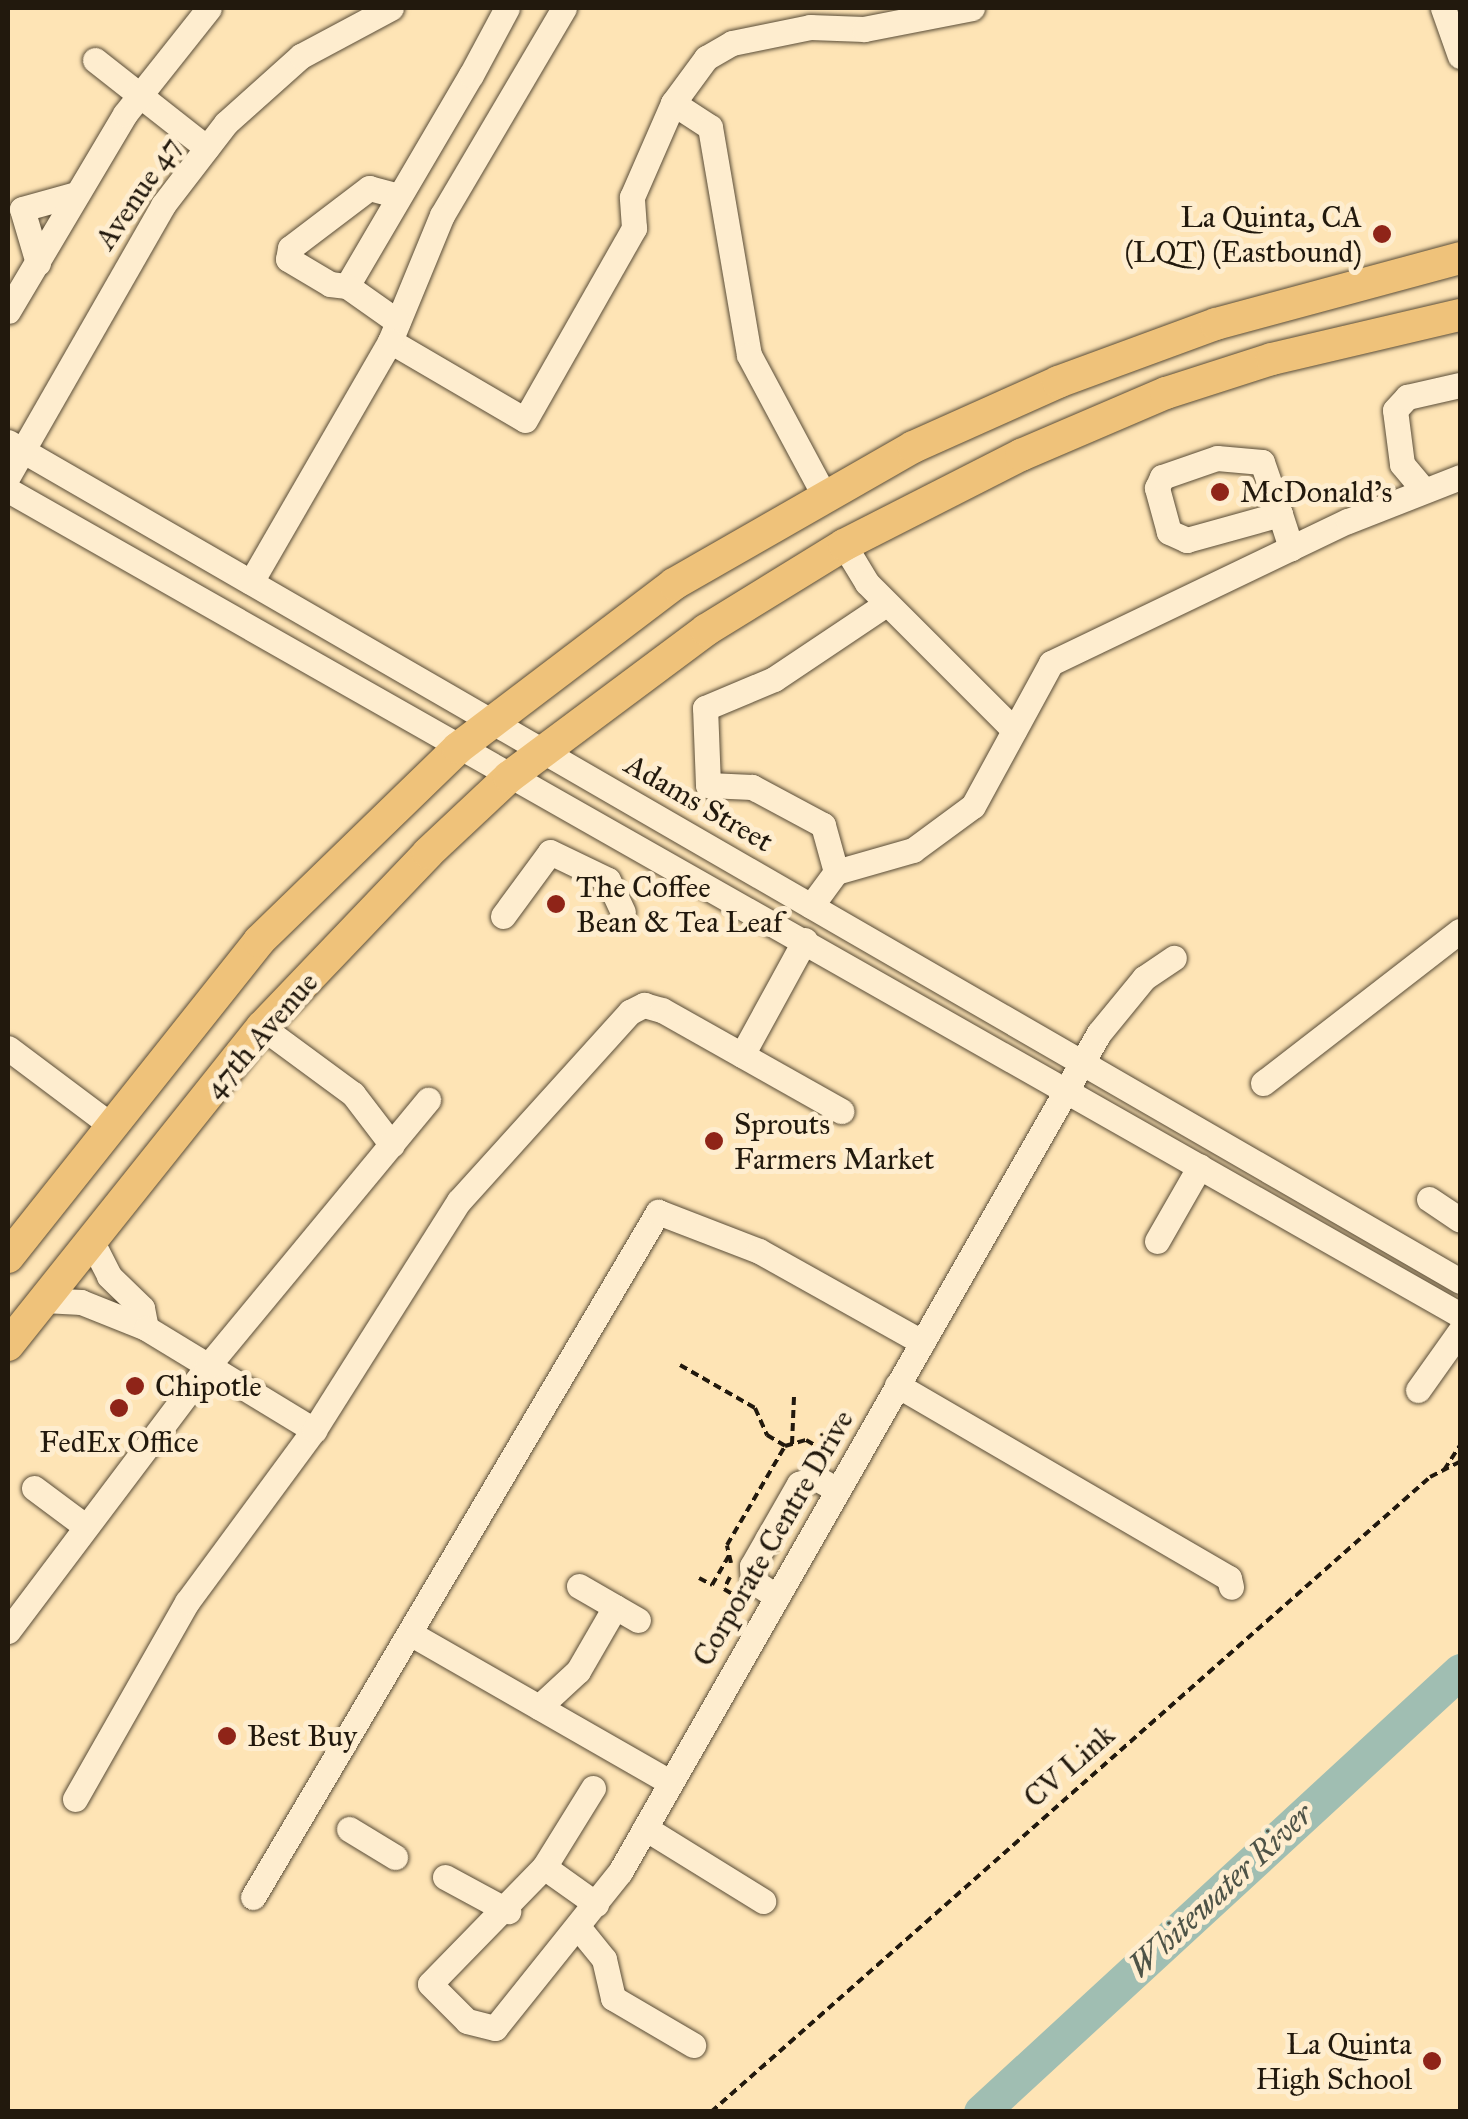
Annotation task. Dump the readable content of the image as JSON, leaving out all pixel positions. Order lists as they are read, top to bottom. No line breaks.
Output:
{"streets":{"main road":["47th Avenue"],"street":["Avenue 47","Adams Street","Corporate Centre Drive"],"path":["CV Link"]},"crossings":[["Avenue 47","Adams Street"],["Adams Street","47th Avenue"],["Adams Street","Corporate Centre Drive"]],"water":["Whitewater River"],"places":["La Quinta, CA (LQT) (Eastbound)","McDonald's","The Coffee Bean & Tea Leaf","Sprouts Farmers Market","Chipotle","FedEx Office","Best Buy","La Quinta High School"]}
